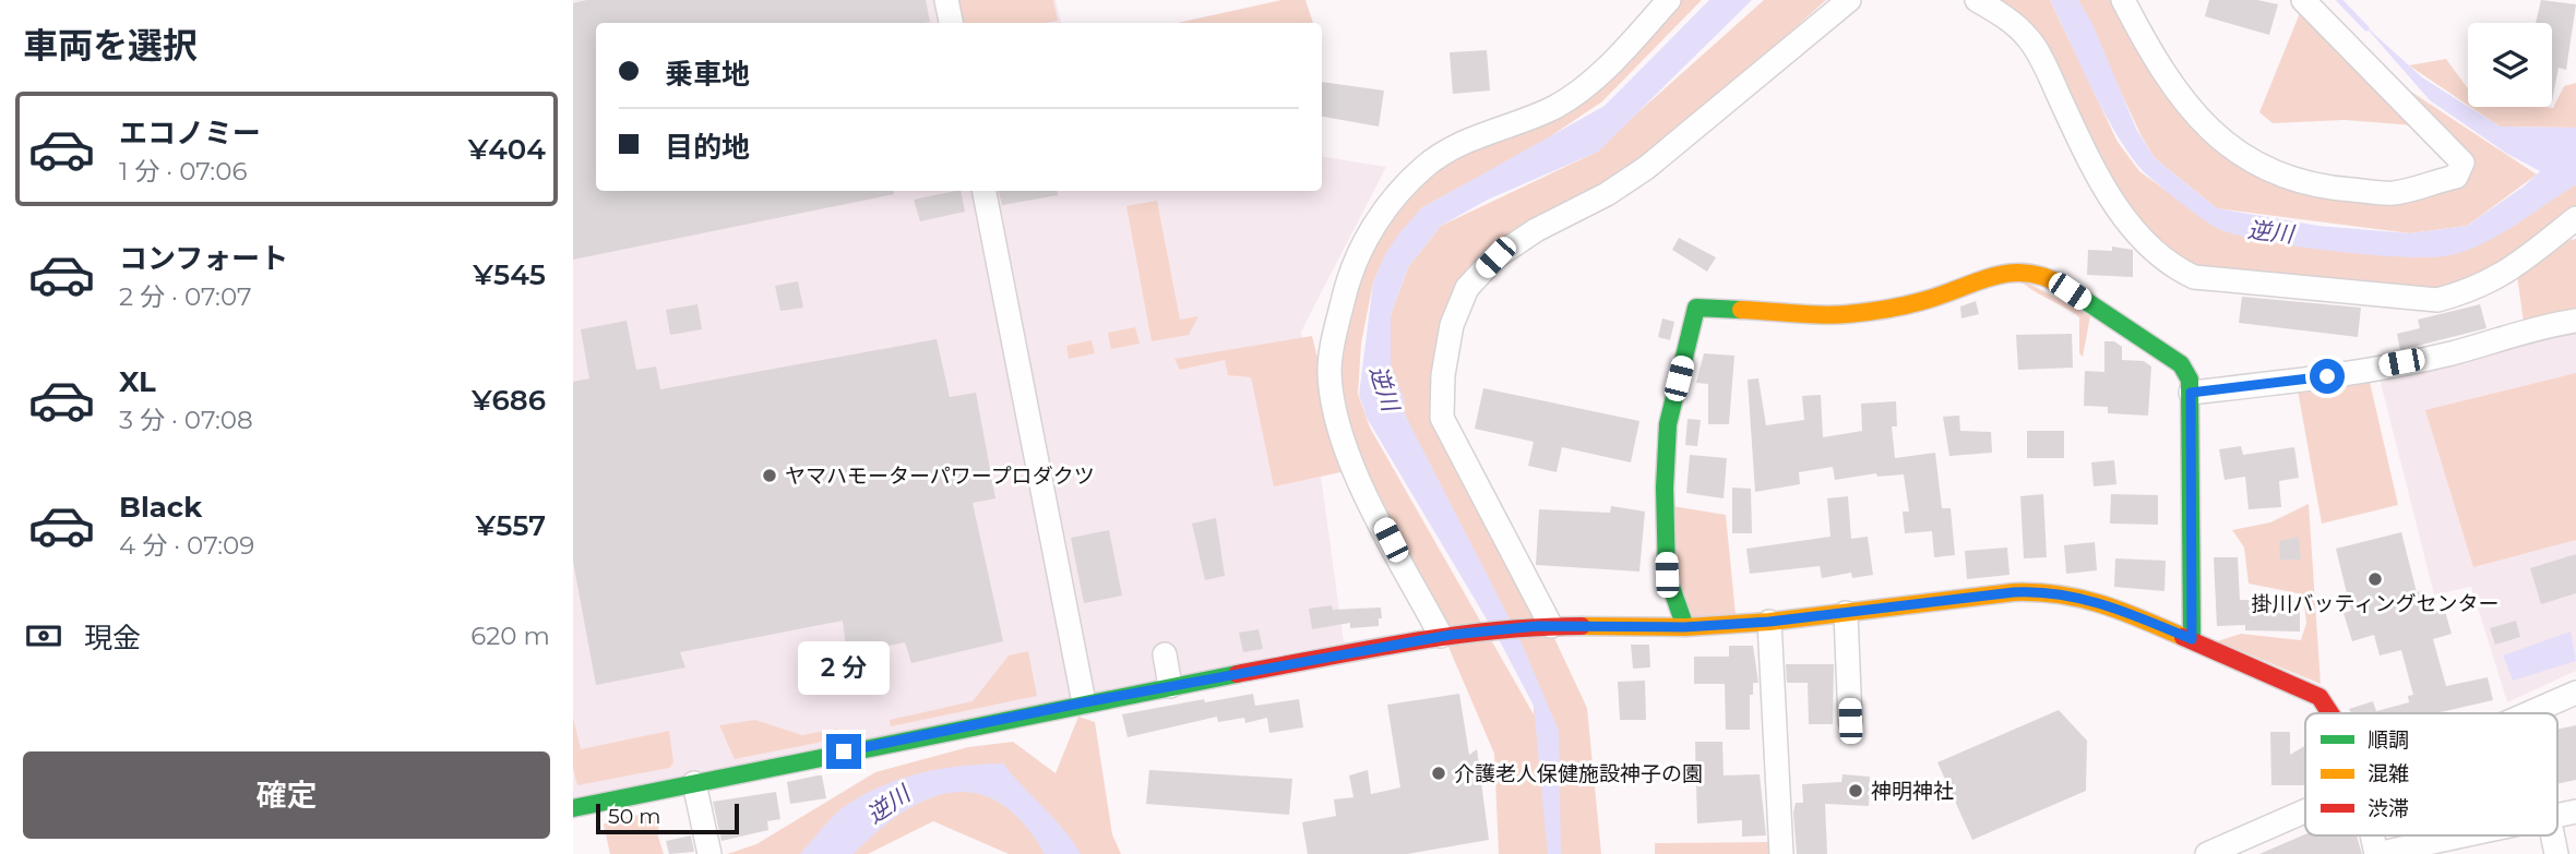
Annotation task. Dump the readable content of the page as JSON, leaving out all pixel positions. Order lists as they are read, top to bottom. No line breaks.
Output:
{"water":["逆川"],"places":["ヤマハモーターパワープロダクツ","掛川バッティングセンター","介護老人保健施設神子の園","神明神社"],"legend":["順調","混雑","渋滞"],"scale_bar":"50 m","page":{"heading":"車両を選択","banner":["乗車地","目的地"],"list":[{"name":"エコノミー","note":"1 分 · 07:06","value":"¥404"},{"name":"コンフォート","note":"2 分 · 07:07","value":"¥545"},{"name":"XL","note":"3 分 · 07:08","value":"¥686"},{"name":"Black","note":"4 分 · 07:09","value":"¥557"}],"pay":["現金","620 m"],"bubble":"2 分","buttons":"確定","scale":"50 m"}}
